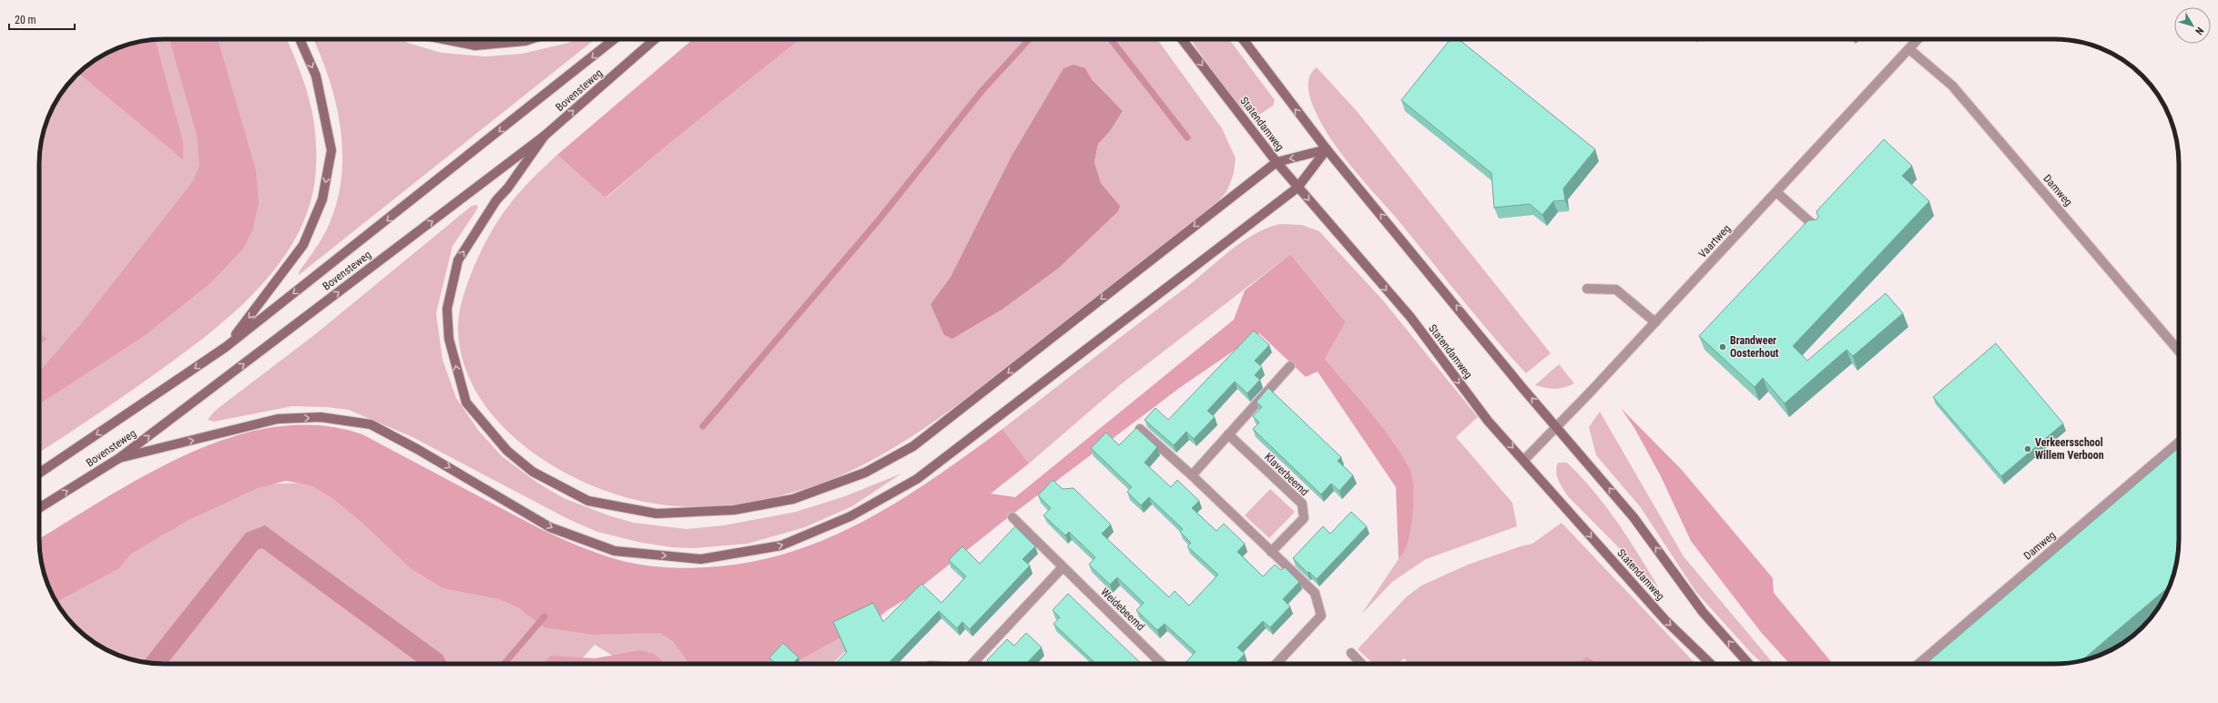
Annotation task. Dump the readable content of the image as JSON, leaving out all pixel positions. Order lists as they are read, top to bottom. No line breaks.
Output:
{"streets":{"main road":["Bovensteweg","Statendamweg"],"street":["Damweg","Vaartweg","Klaverbeemd","Weidebeemd"]},"crossings":[["Statendamweg","Vaartweg"],["Damweg","Vaartweg"]],"places":["Brandweer Oosterhout","Verkeersschool Willem Verboon"],"scale_bar":"20 m","north":"bottom right"}
